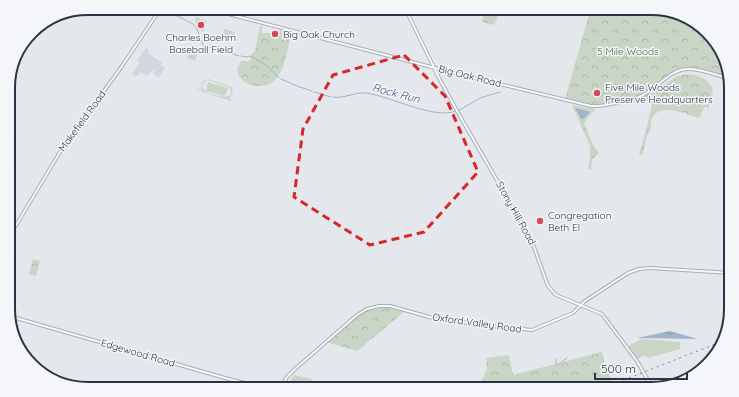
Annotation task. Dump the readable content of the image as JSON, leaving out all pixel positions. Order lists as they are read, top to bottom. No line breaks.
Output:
{"streets":{"street":["Big Oak Road","Makefield Road","Stony Hill Road","Oxford Valley Road","Edgewood Road"]},"crossings":[["Big Oak Road","Stony Hill Road"],["Stony Hill Road","Oxford Valley Road"]],"water":["Rock Run"],"parks":["5 Mile Woods"],"places":["Charles Boehm Baseball Field","Big Oak Church","Five Mile Woods Preserve Headquarters","Congregation Beth El"],"scale_bar":"500 m"}
